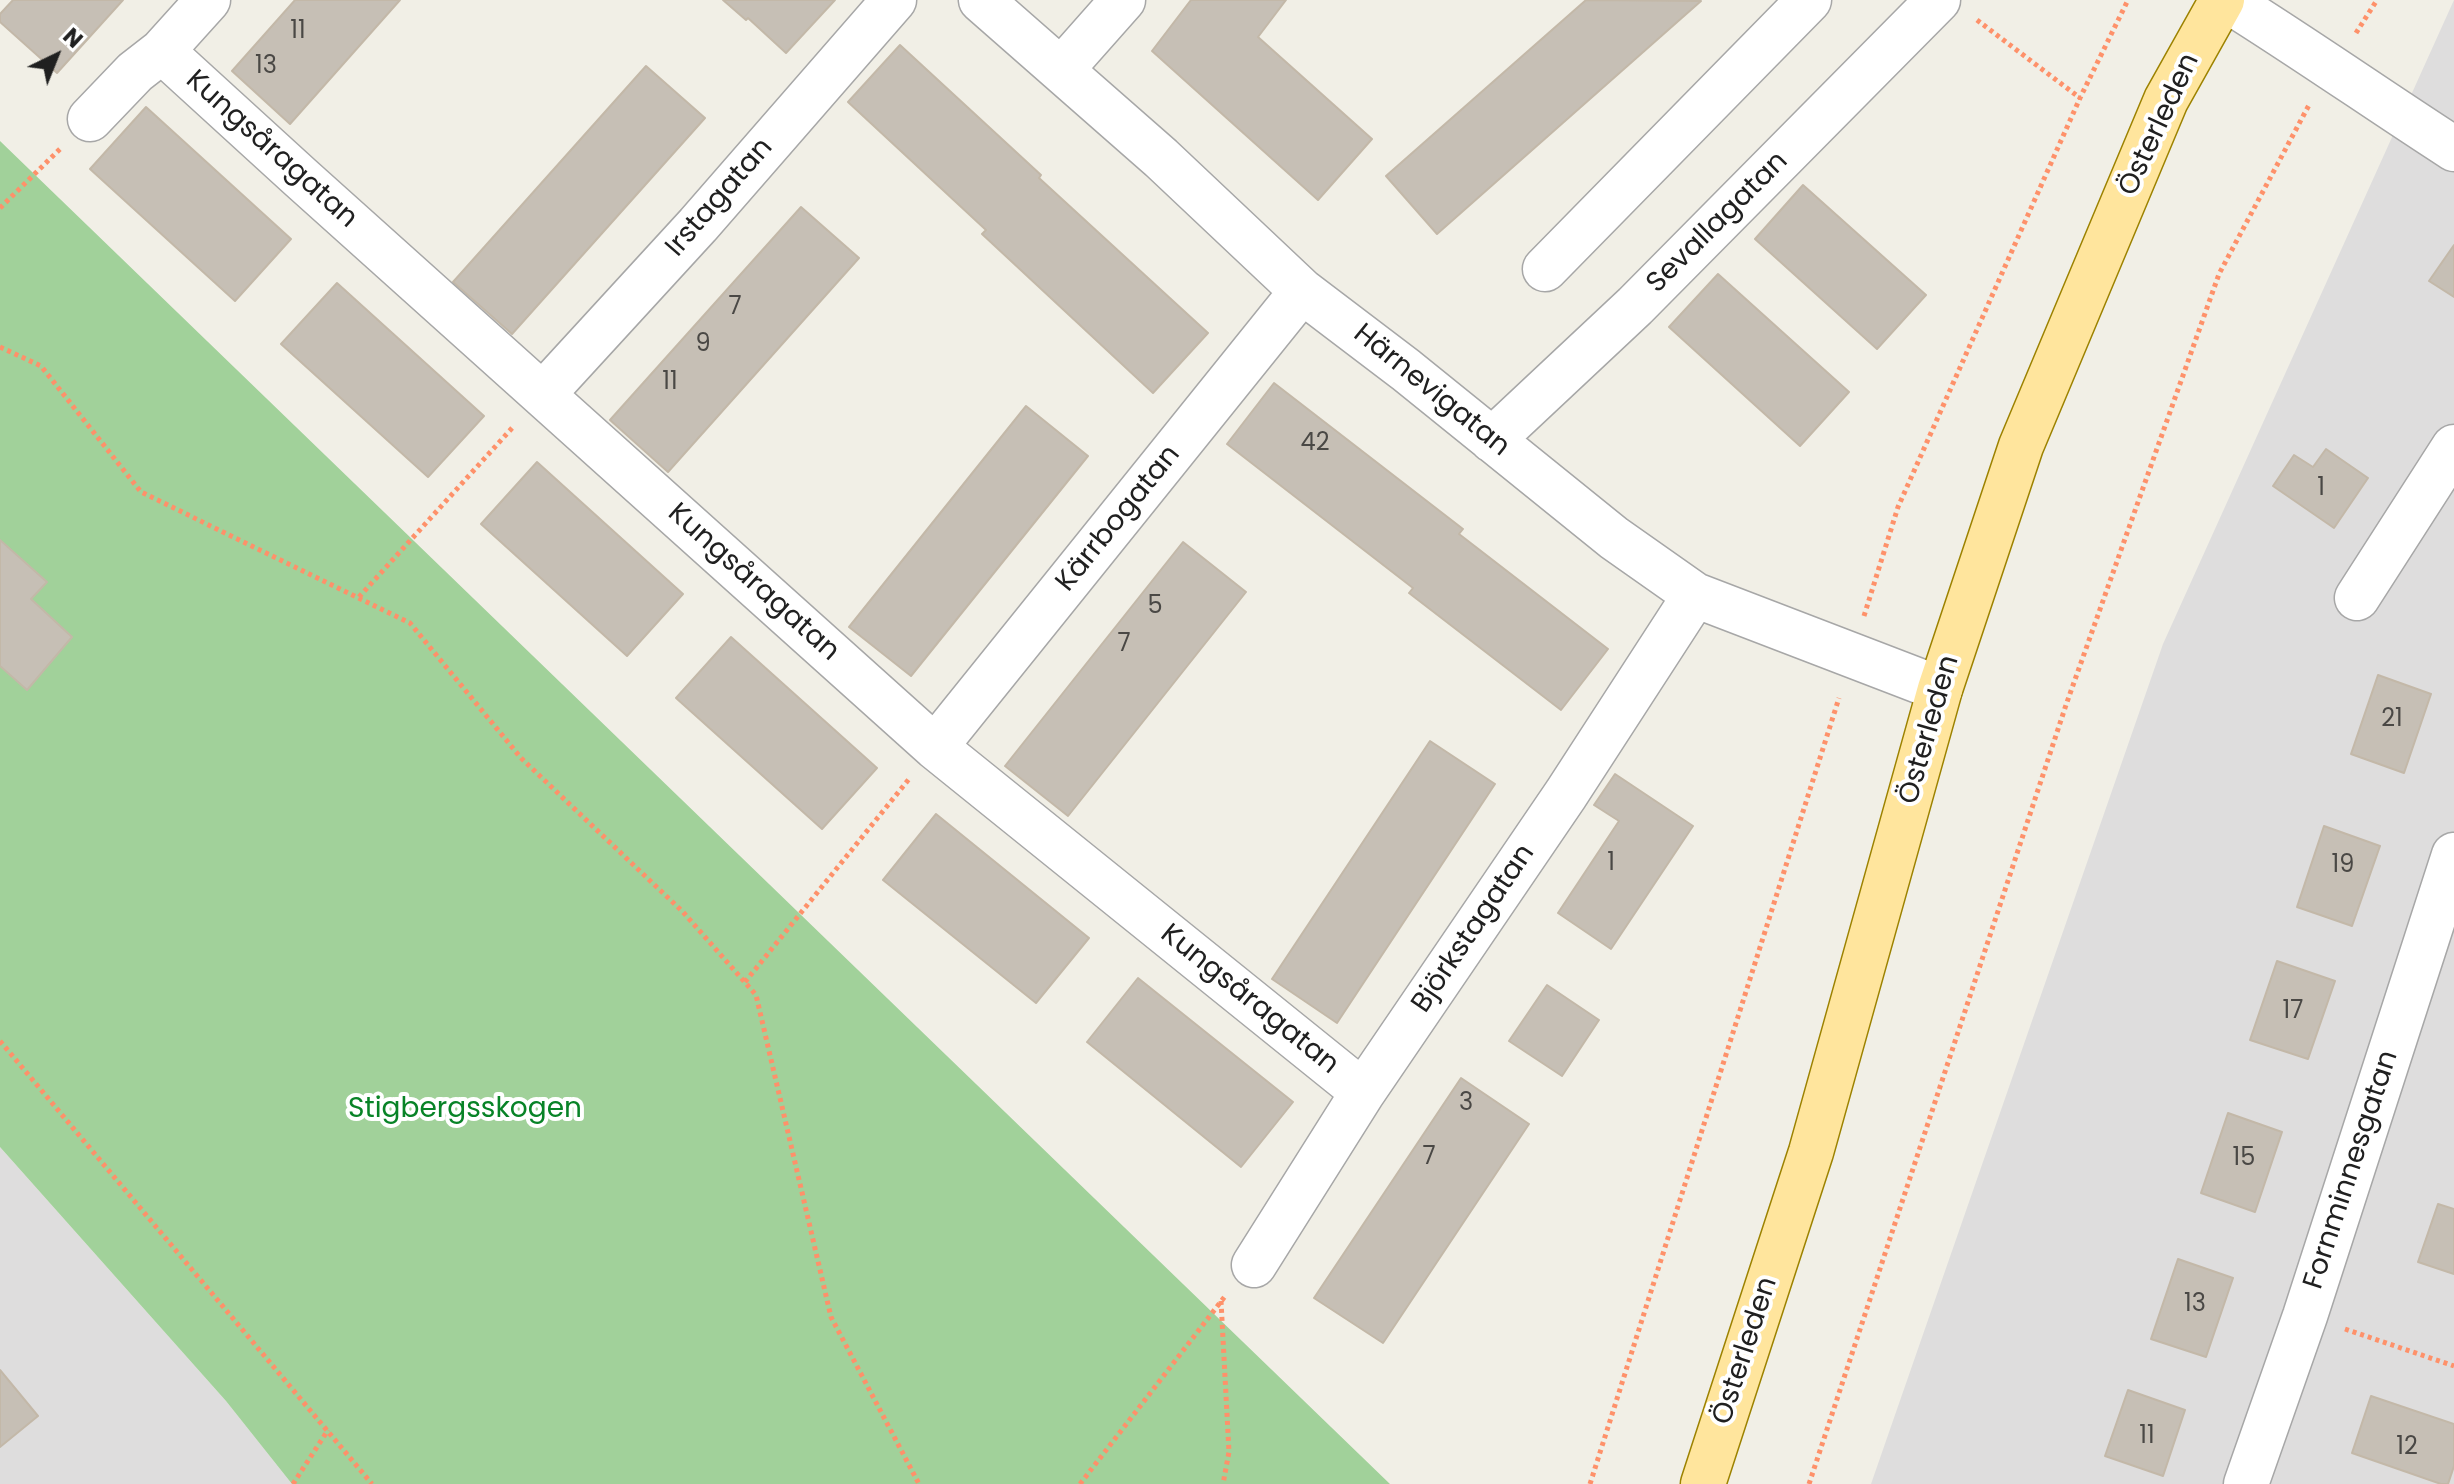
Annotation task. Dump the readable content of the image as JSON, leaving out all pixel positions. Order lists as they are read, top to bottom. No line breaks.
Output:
{"streets":{"main road":["Österleden"],"street":["Kungsåragatan","Irstagatan","Sevallagatan","Härnevigatan","Kärrbogatan","Björkstagatan","Fornminnesgatan"]},"crossings":[["Österleden","Härnevigatan"],["Kungsåragatan","Irstagatan"],["Kungsåragatan","Kärrbogatan"],["Kungsåragatan","Björkstagatan"],["Sevallagatan","Härnevigatan"],["Härnevigatan","Kärrbogatan"],["Härnevigatan","Björkstagatan"]],"parks":["Stigbergsskogen"],"house_numbers":["11","13","7","9","11","42","1","5","7","21","1","19","17","3","7","15","13","11","12"],"north":"top right"}
